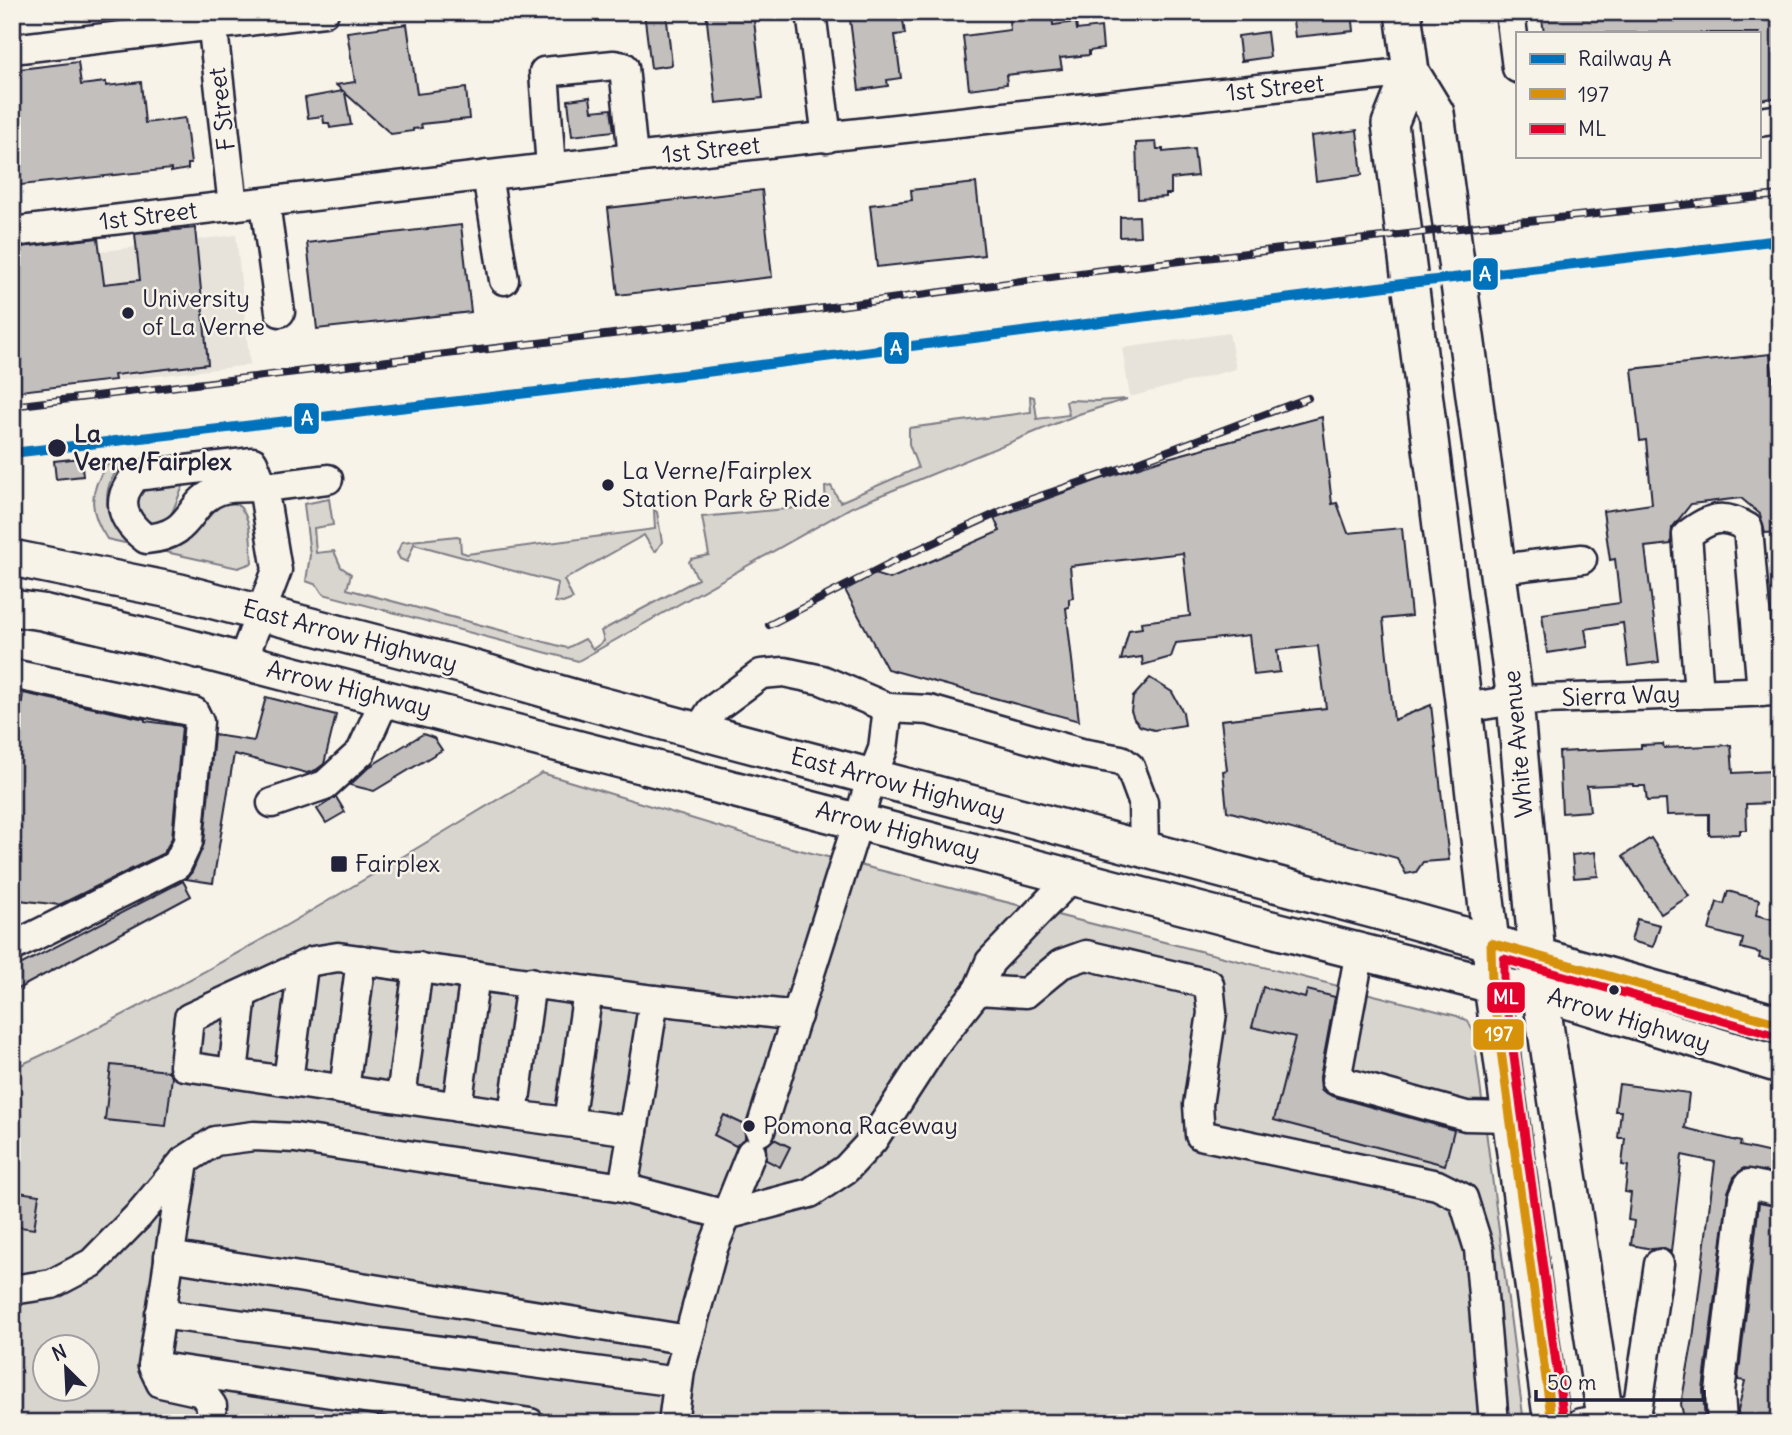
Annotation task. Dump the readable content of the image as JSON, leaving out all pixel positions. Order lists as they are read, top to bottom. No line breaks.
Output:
{"streets":{"main road":["East Arrow Highway","Arrow Highway","White Avenue"],"street":["1st Street","F Street","Sierra Way"]},"crossings":[["1st Street","F Street"],["1st Street","White Avenue"],["East Arrow Highway","White Avenue"],["Arrow Highway","White Avenue"],["Sierra Way","White Avenue"]],"places":{"other":["University of La Verne","La Verne/Fairplex","La Verne/Fairplex Station Park & Ride","Pomona Raceway"],"transit":["Fairplex"]},"lines":["rail line A","transit line 197","transit line ML"],"legend":["Railway A","197","ML"],"scale_bar":"50 m","north":"top left"}
